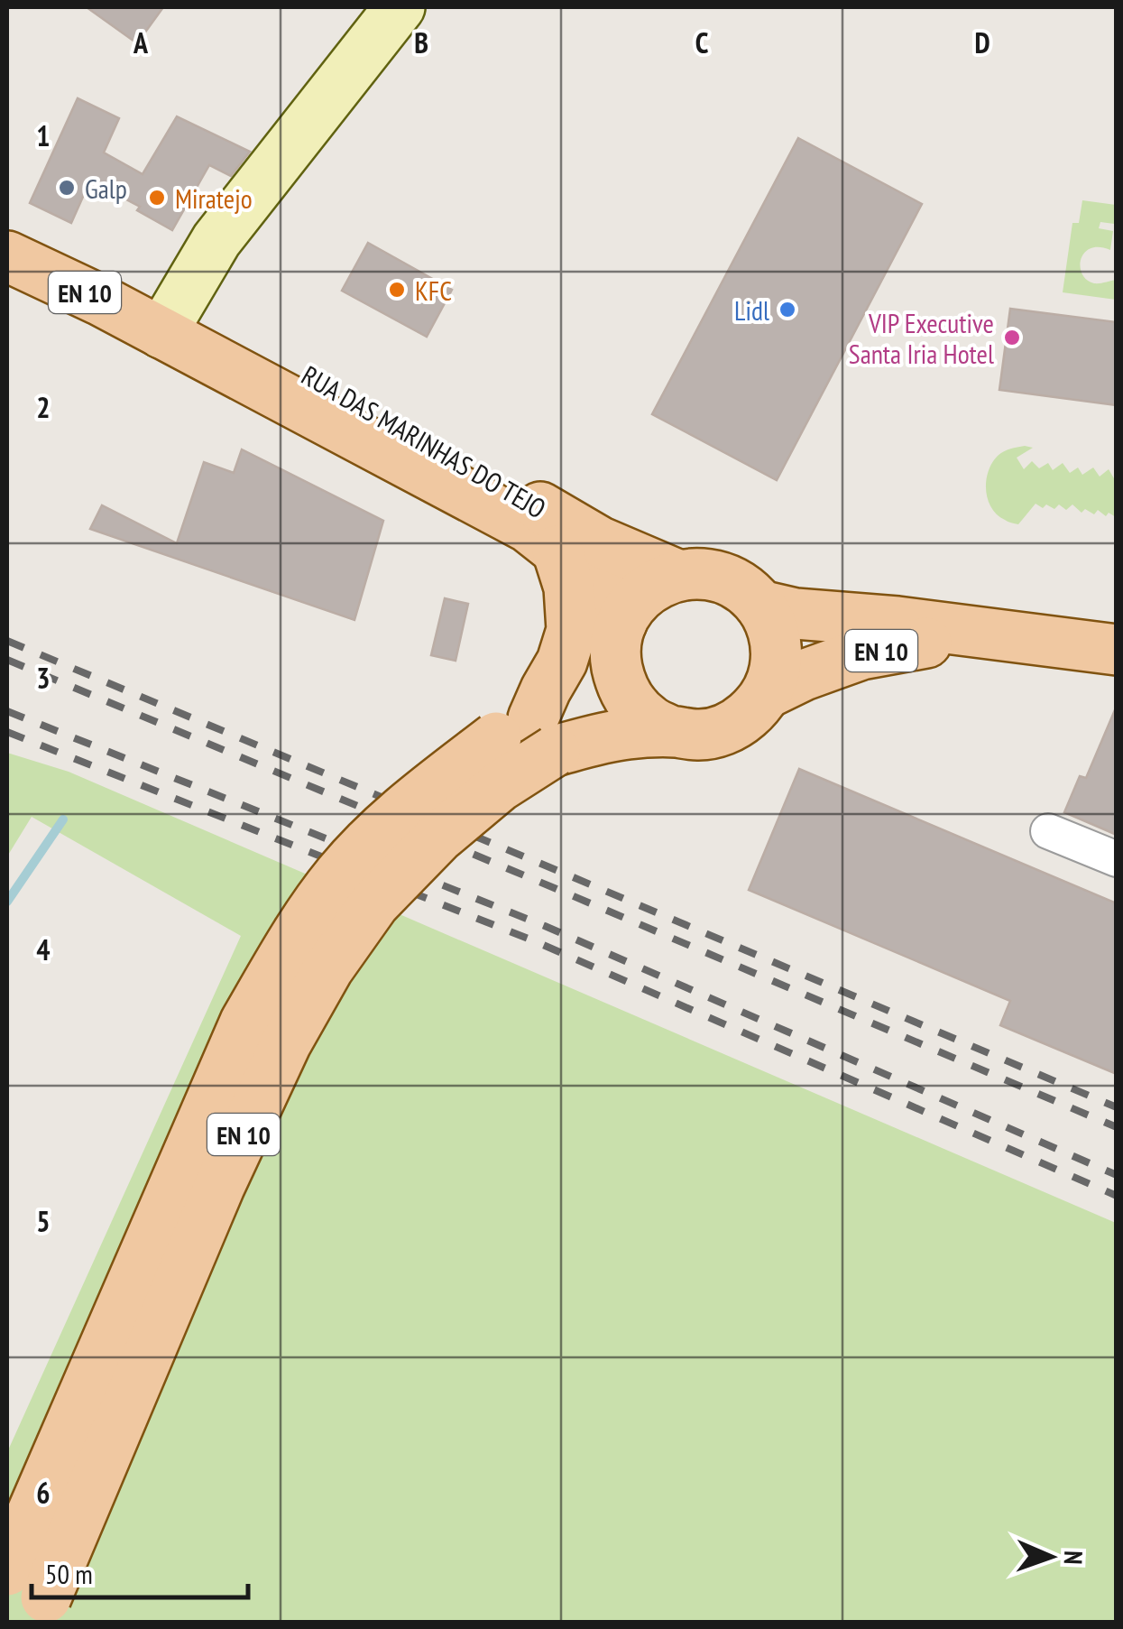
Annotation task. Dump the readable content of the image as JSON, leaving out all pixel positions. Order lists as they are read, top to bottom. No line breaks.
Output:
{"streets":{"main road":["EN 10","RUA DAS MARINHAS DO TEJO"]},"crossings":[["EN 10","RUA DAS MARINHAS DO TEJO"]],"places":["Galp","Miratejo","KFC","Lidl","VIP Executive Santa Iria Hotel"],"scale_bar":"50 m","north":"right","grid":{"columns":["A","B","C","D"],"rows":["1","2","3","4","5","6"]}}
